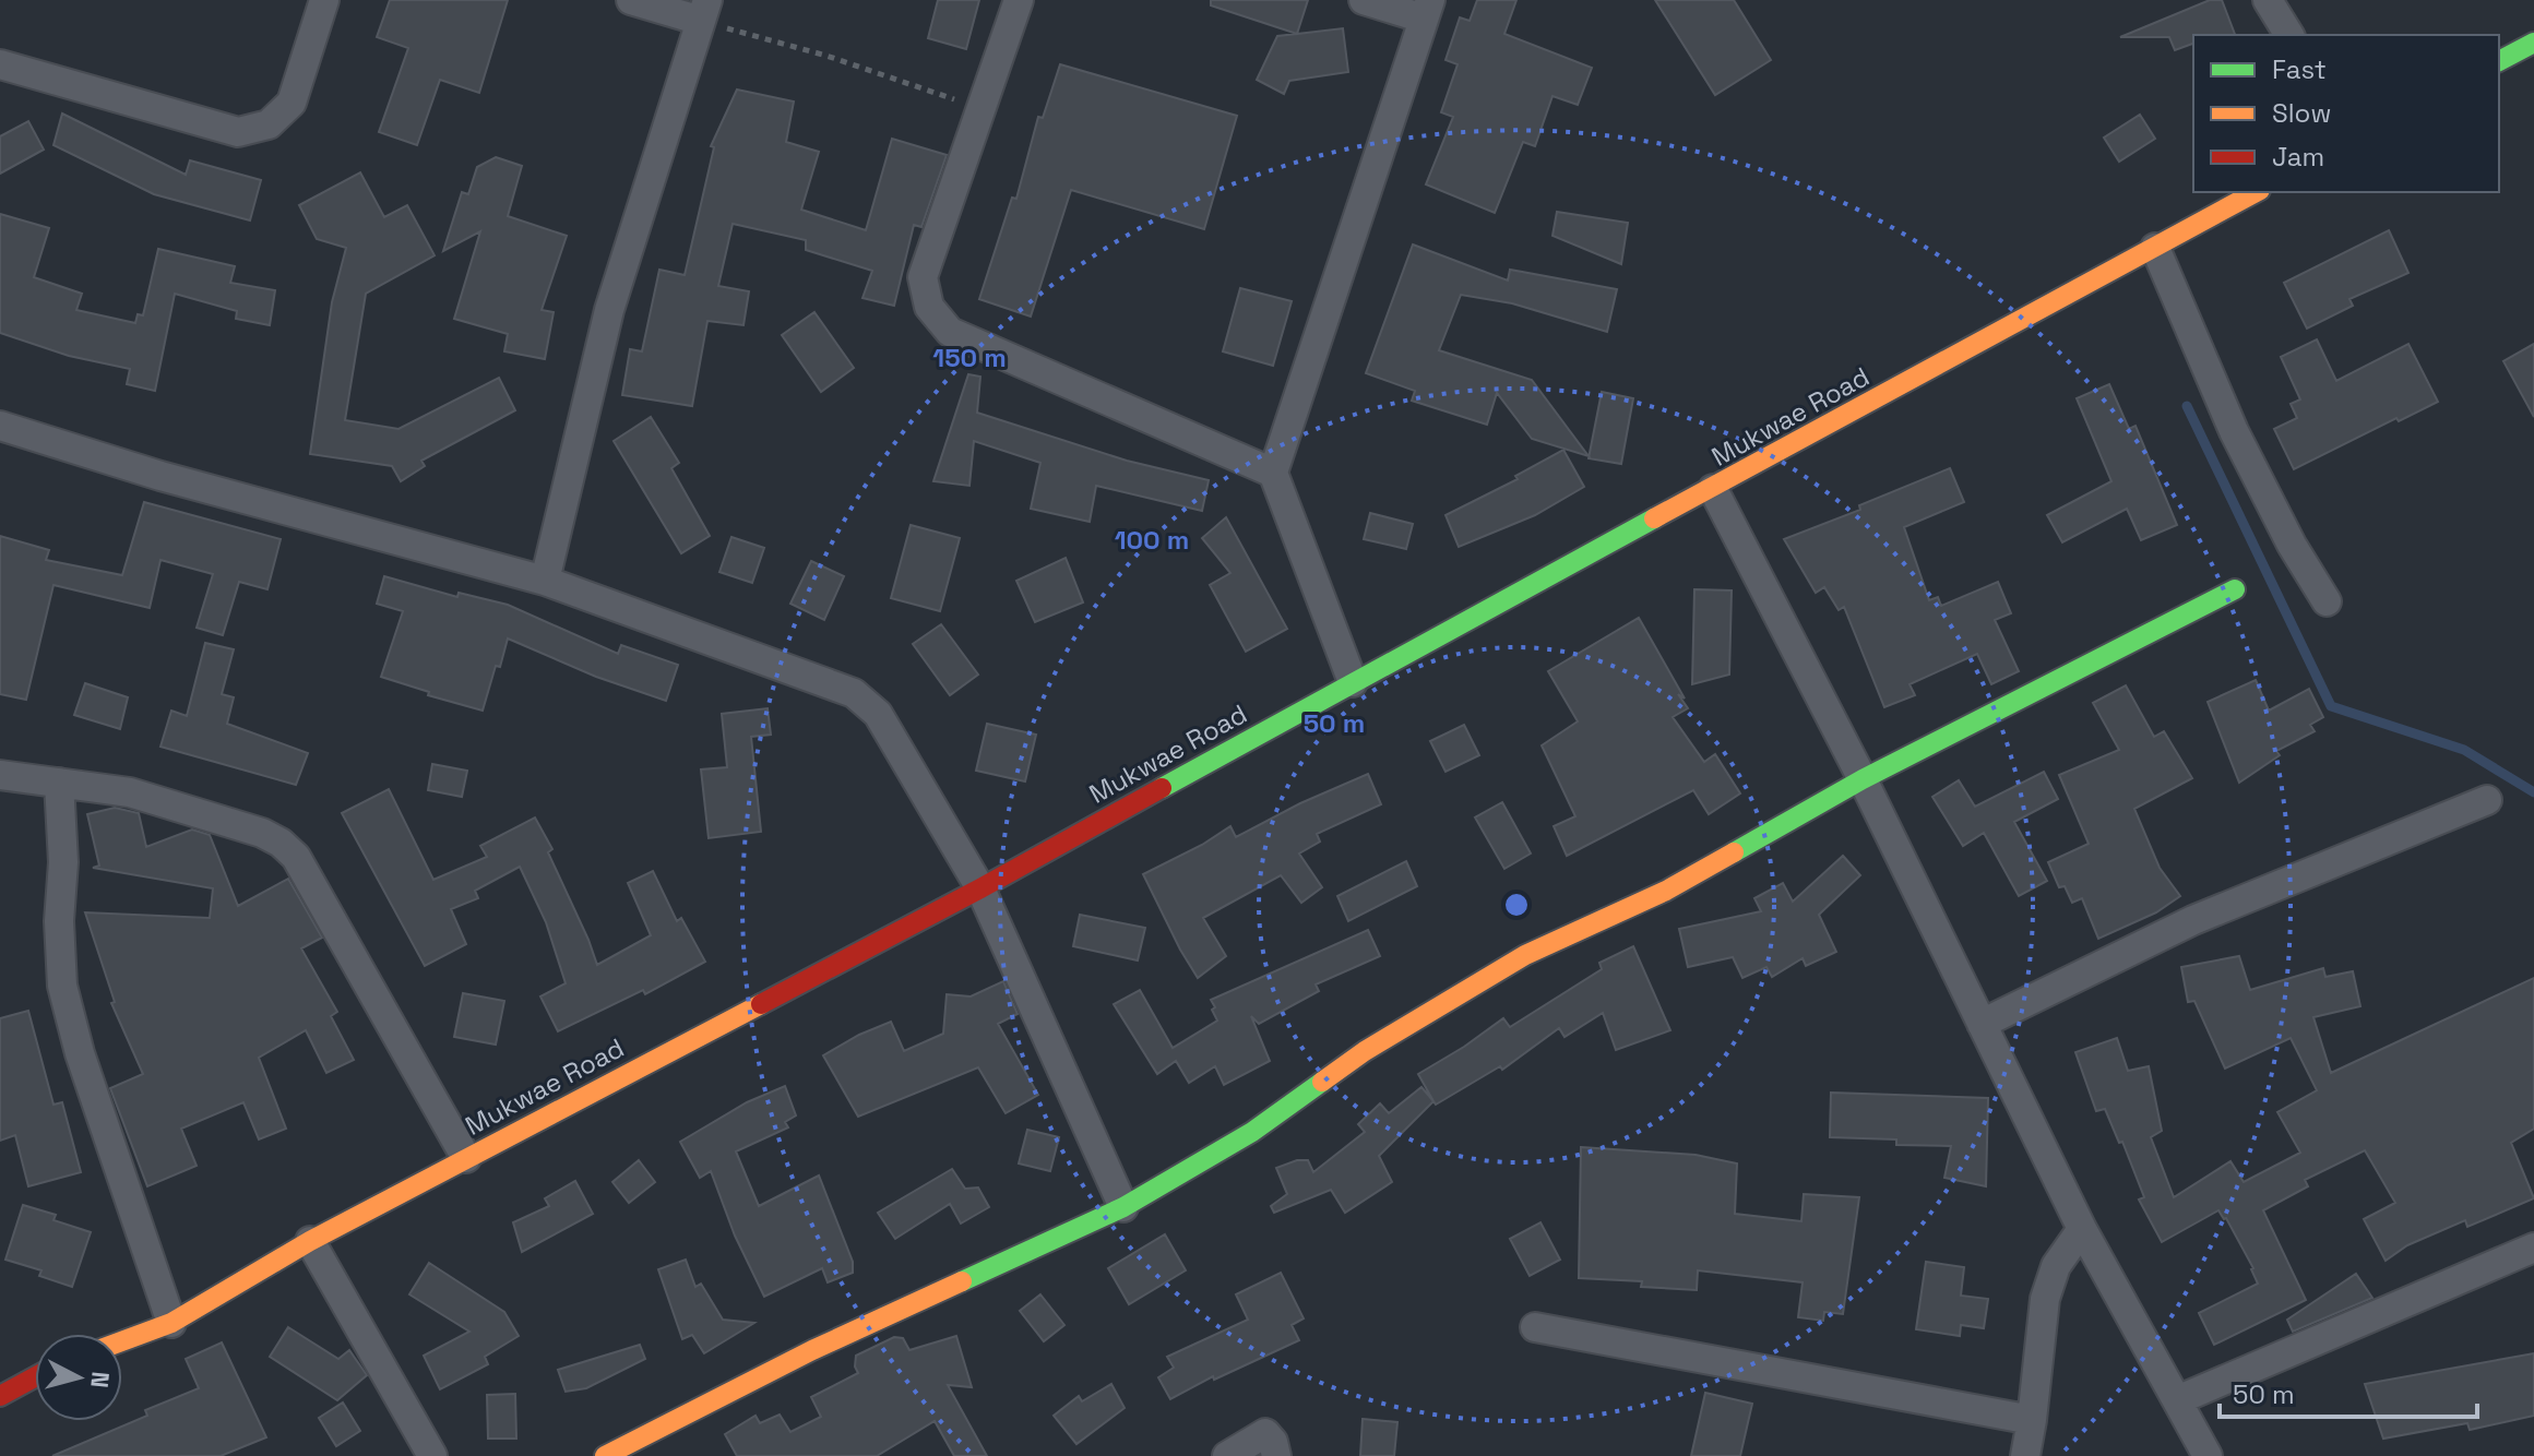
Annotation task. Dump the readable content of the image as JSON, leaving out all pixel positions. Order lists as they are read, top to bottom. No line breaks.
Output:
{"streets":{"street":["Mukwae Road"]},"legend":["Fast","Slow","Jam"],"scale_bar":"50 m","north":"right","rings":["150 m","100 m","50 m"]}
